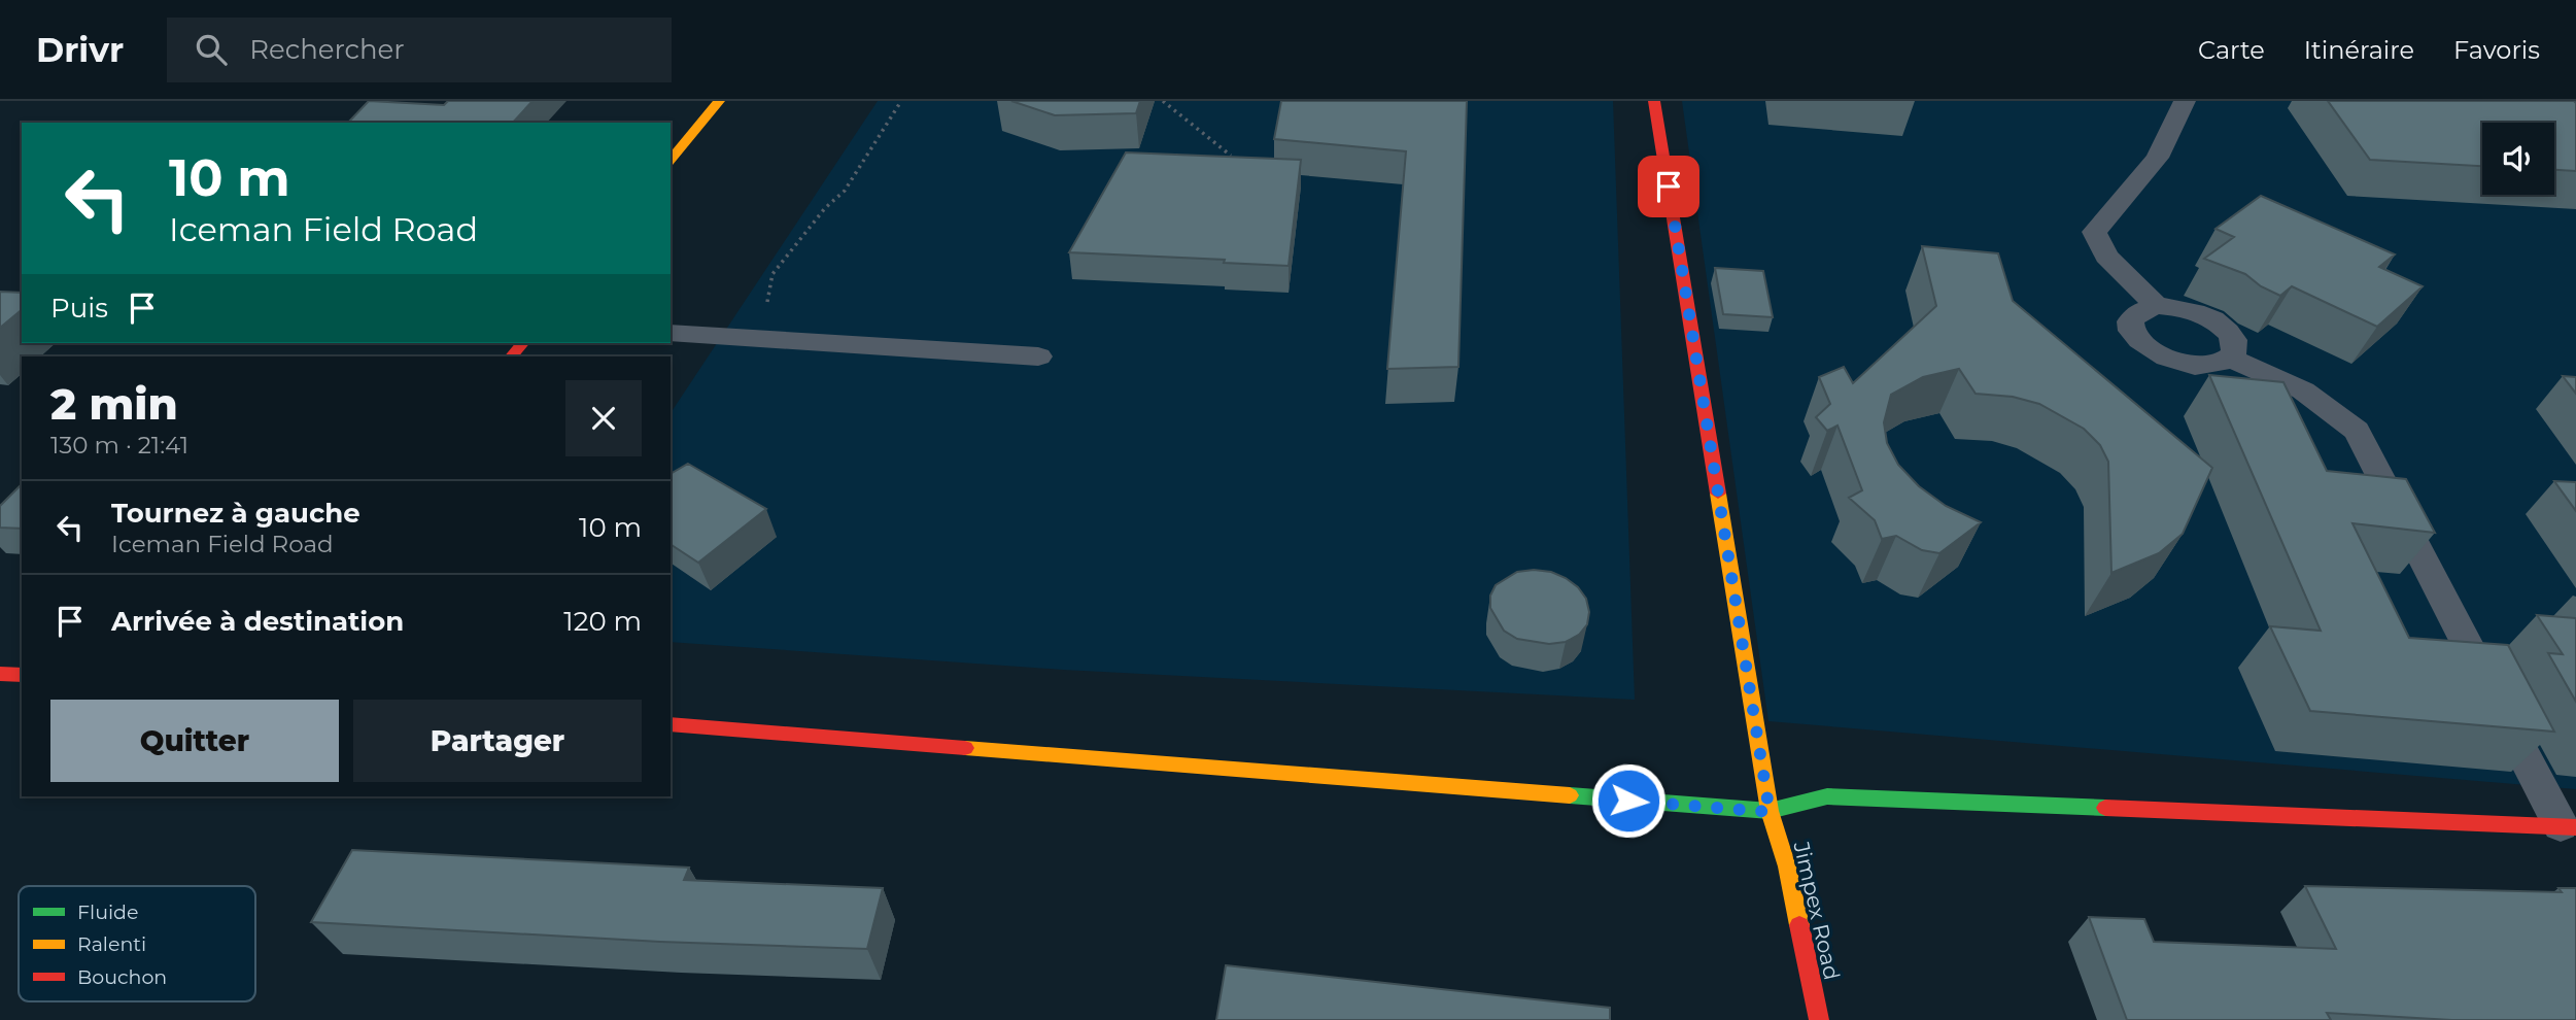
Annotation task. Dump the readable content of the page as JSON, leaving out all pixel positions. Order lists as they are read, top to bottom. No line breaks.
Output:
{"streets":{"street":["Jimpex Road"]},"legend":["Fluide","Ralenti","Bouchon"],"page":{"header":"Drivr","search":"Rechercher","nav":["Carte","Itinéraire","Favoris"],"turn":["10 m","Iceman Field Road"],"then":"Puis","heading":["2 min","130 m · 21:41"],"list":[{"name":"Tournez à gauche","note":"Iceman Field Road","value":"10 m"},{"name":"Arrivée à destination","value":"120 m"}],"buttons":["Quitter","Partager"]}}
